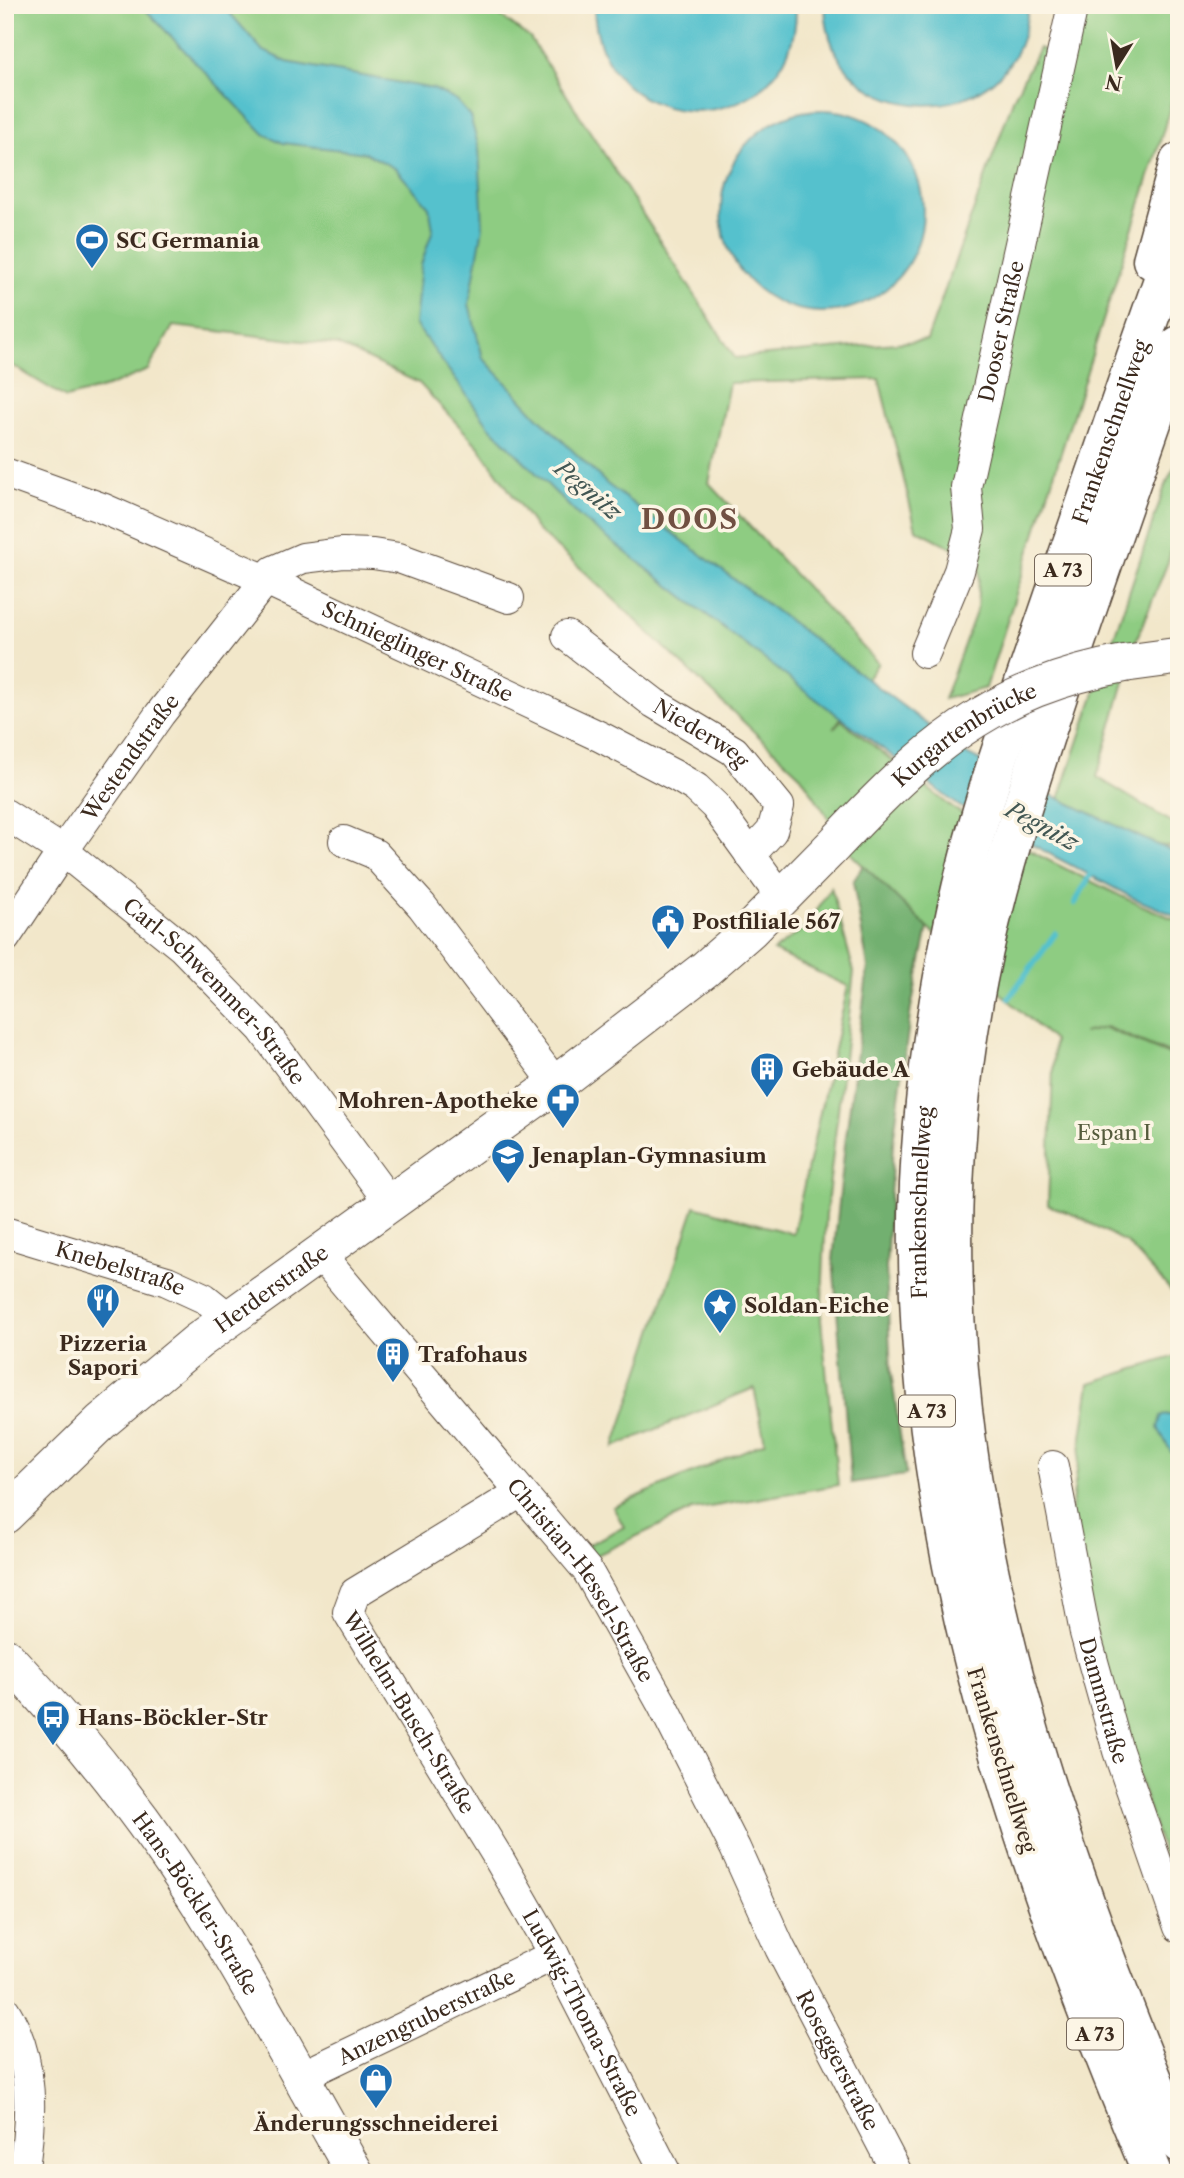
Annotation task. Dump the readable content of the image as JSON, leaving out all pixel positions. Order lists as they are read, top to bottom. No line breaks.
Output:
{"streets":{"highway":["Frankenschnellweg","A 73"],"main road":["Kurgartenbrücke","Herderstraße","Hans-Böckler-Straße"],"street":["Dooser Straße","Schnieglinger Straße","Niederweg","Westendstraße","Carl-Schwemmer-Straße","Knebelstraße","Christian-Hessel-Straße","Dammstraße","Wilhelm-Busch-Straße","Ludwig-Thoma-Straße","Anzengruberstraße","Roseggerstraße"]},"crossings":[["Schnieglinger Straße","Niederweg"],["Schnieglinger Straße","Westendstraße"],["Schnieglinger Straße","Herderstraße"],["Kurgartenbrücke","Herderstraße"],["Westendstraße","Carl-Schwemmer-Straße"],["Carl-Schwemmer-Straße","Herderstraße"],["Knebelstraße","Herderstraße"],["Herderstraße","Christian-Hessel-Straße"],["Christian-Hessel-Straße","Wilhelm-Busch-Straße"],["Christian-Hessel-Straße","Roseggerstraße"],["Wilhelm-Busch-Straße","Ludwig-Thoma-Straße"],["Hans-Böckler-Straße","Anzengruberstraße"],["Ludwig-Thoma-Straße","Anzengruberstraße"]],"districts":["DOOS"],"water":["Pegnitz"],"parks":["Espan I"],"places":{"sports":["SC Germania"],"public building":["Postfiliale 567"],"building":["Gebäude A","Trafohaus"],"pharmacy":["Mohren-Apotheke"],"school or university":["Jenaplan-Gymnasium"],"restaurant":["Pizzeria Sapori"],"place":["Soldan-Eiche"],"bus stop":["Hans-Böckler-Str"],"shop":["Änderungsschneiderei"]},"north":"bottom"}
